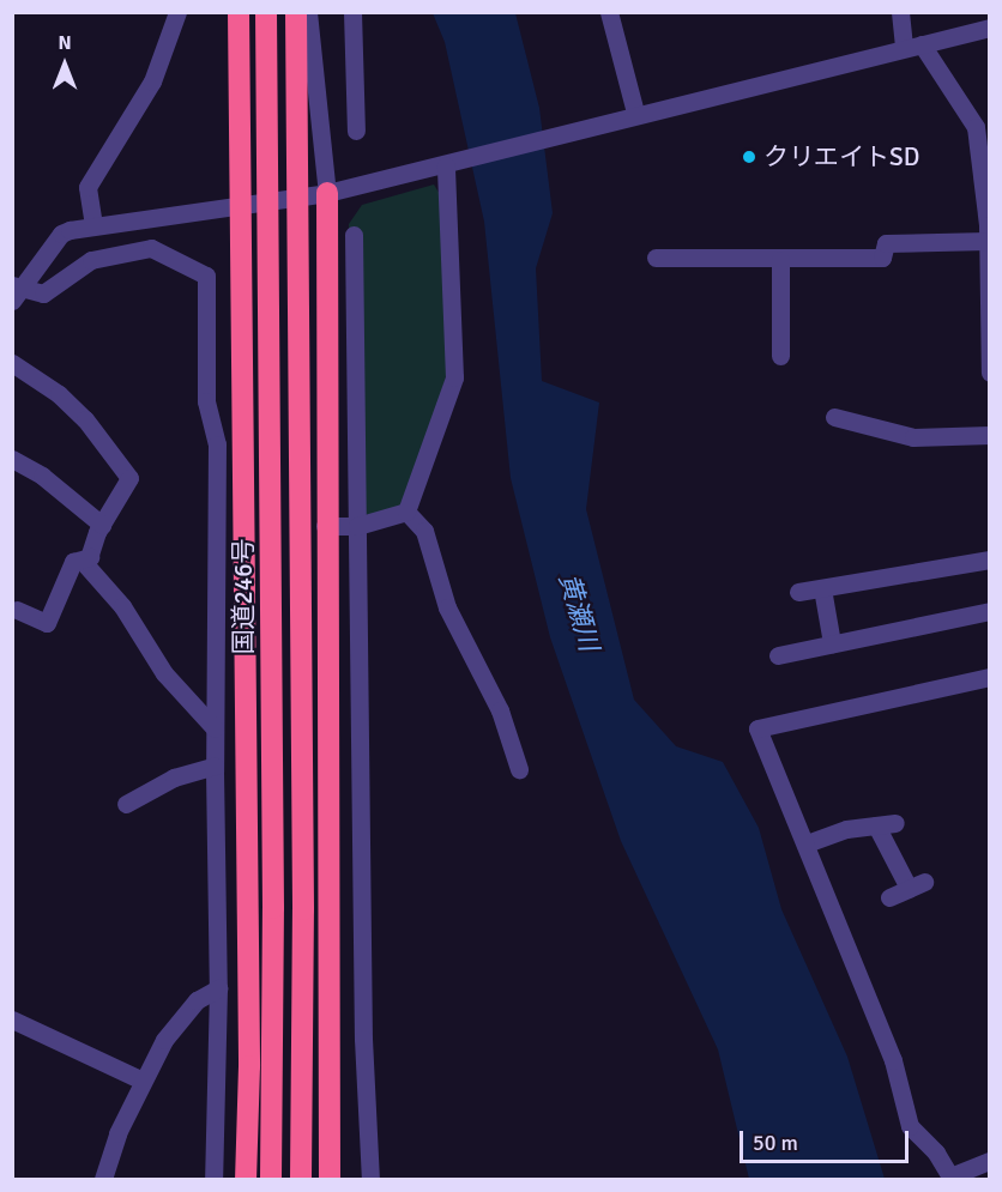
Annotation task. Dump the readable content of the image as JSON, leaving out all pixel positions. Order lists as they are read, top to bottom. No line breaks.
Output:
{"streets":{"highway":["国道246号"]},"water":["黄瀬川"],"places":["クリエイトSD"],"scale_bar":"50 m","north":"top"}
